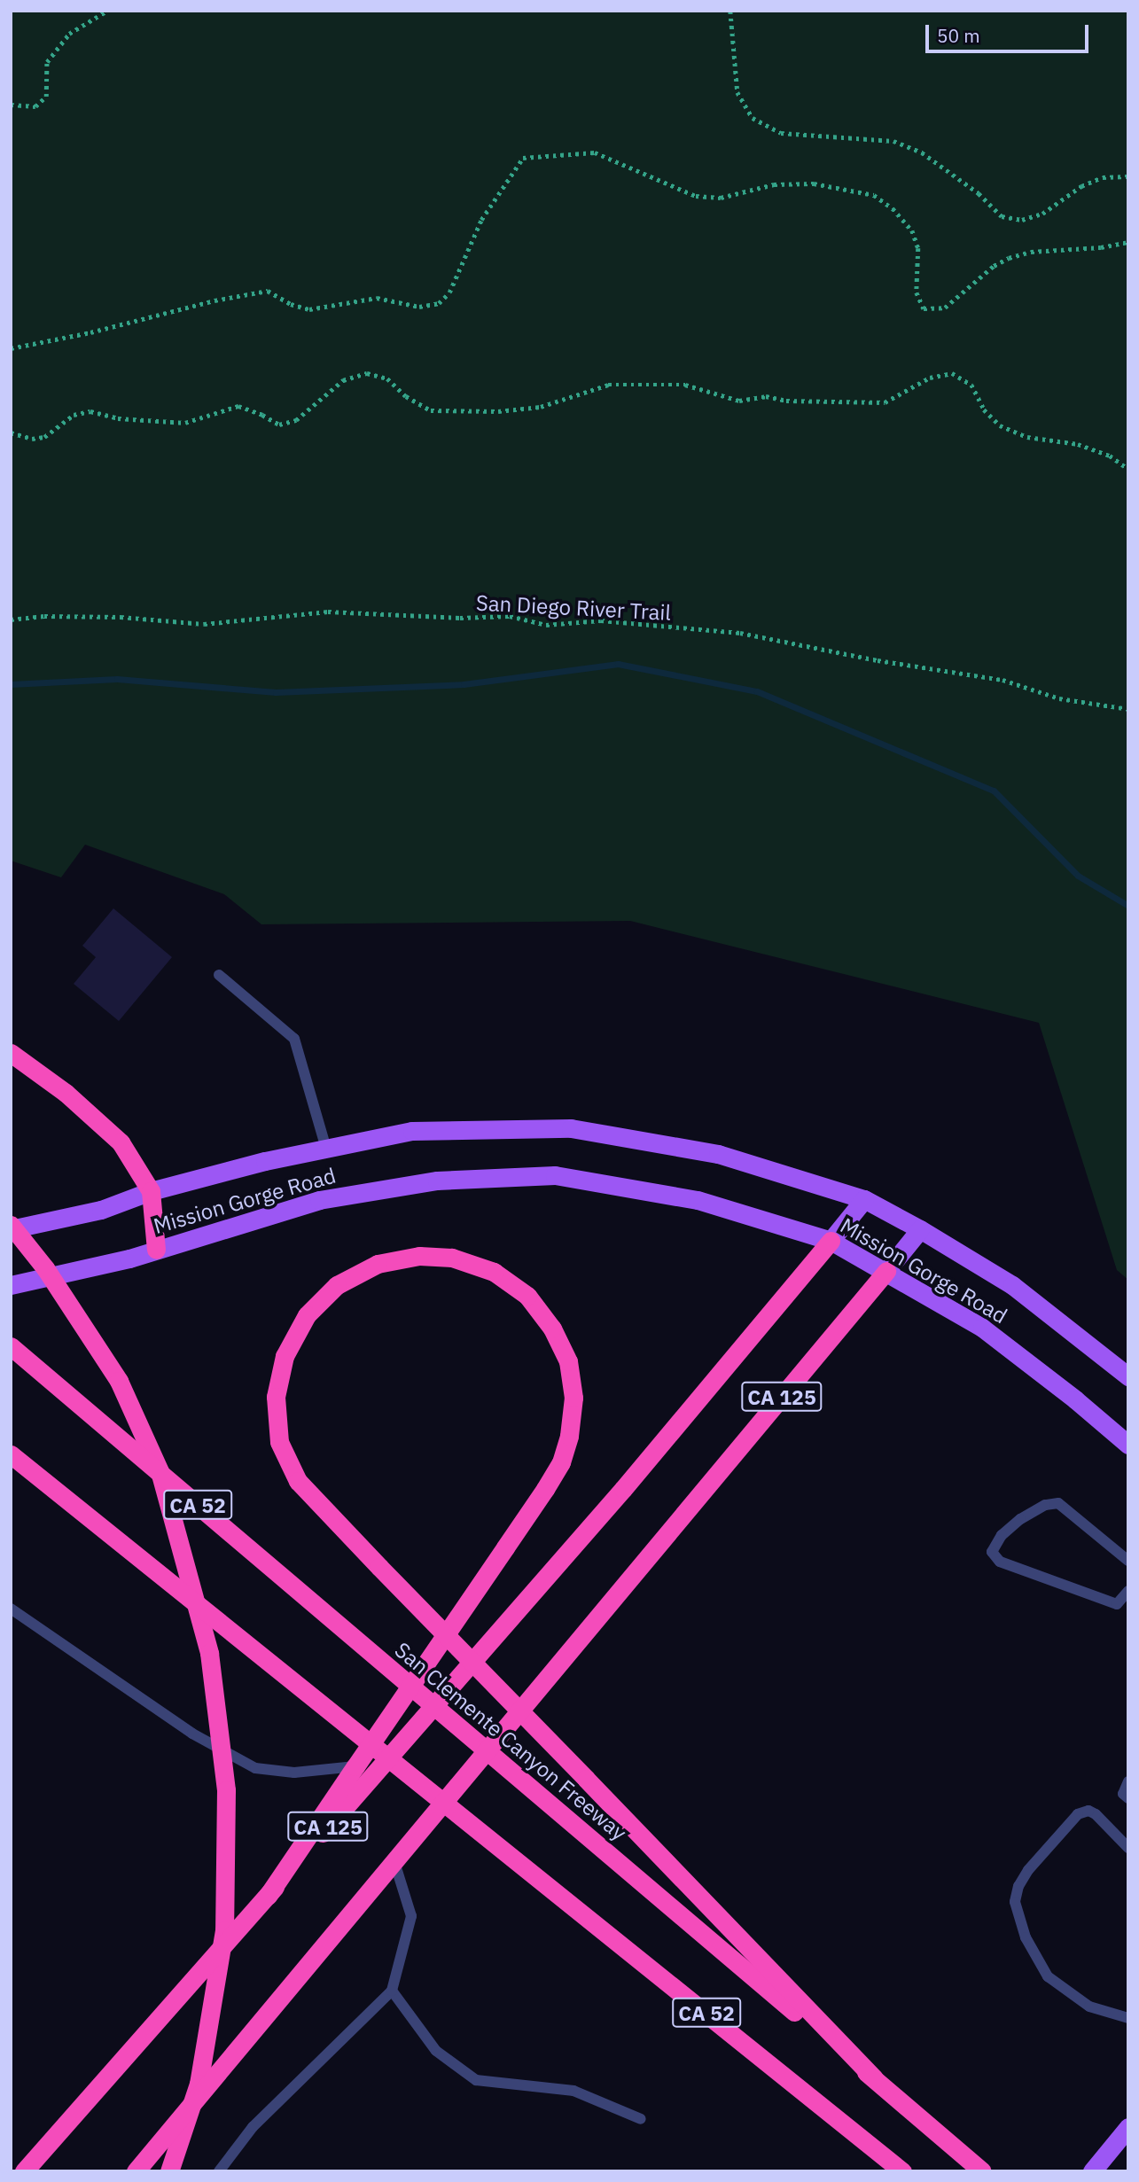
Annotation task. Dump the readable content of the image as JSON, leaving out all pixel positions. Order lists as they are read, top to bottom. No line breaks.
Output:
{"streets":{"highway":["CA 125","CA 52","San Clemente Canyon Freeway"],"main road":["Mission Gorge Road"],"path":["San Diego River Trail"]},"crossings":[["Mission Gorge Road","CA 125"]],"scale_bar":"50 m"}
